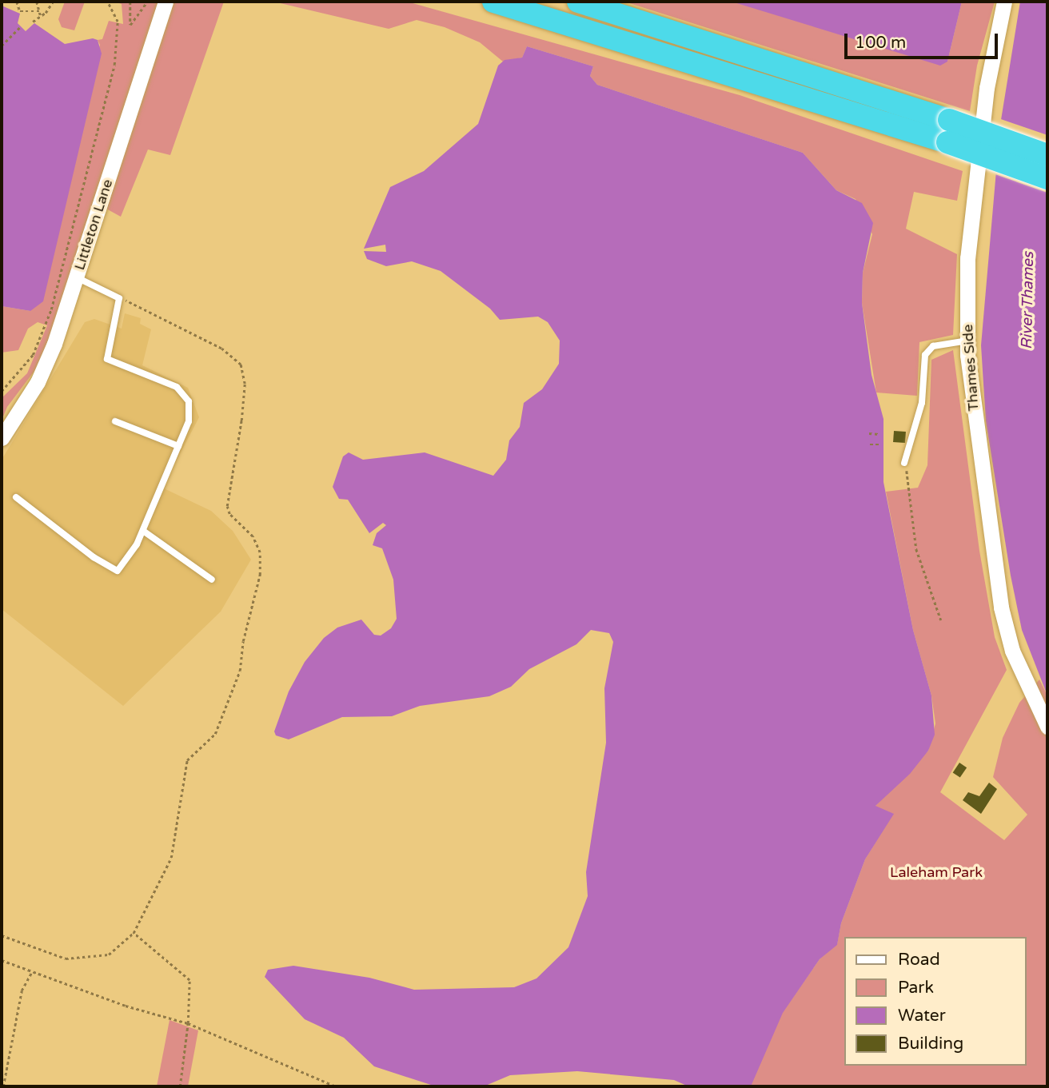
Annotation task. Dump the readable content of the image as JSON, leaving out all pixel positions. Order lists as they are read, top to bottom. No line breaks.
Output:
{"streets":{"street":["Littleton Lane","Thames Side"]},"water":["River Thames"],"parks":["Laleham Park"],"legend":["Road","Park","Water","Building"],"scale_bar":"100 m"}
